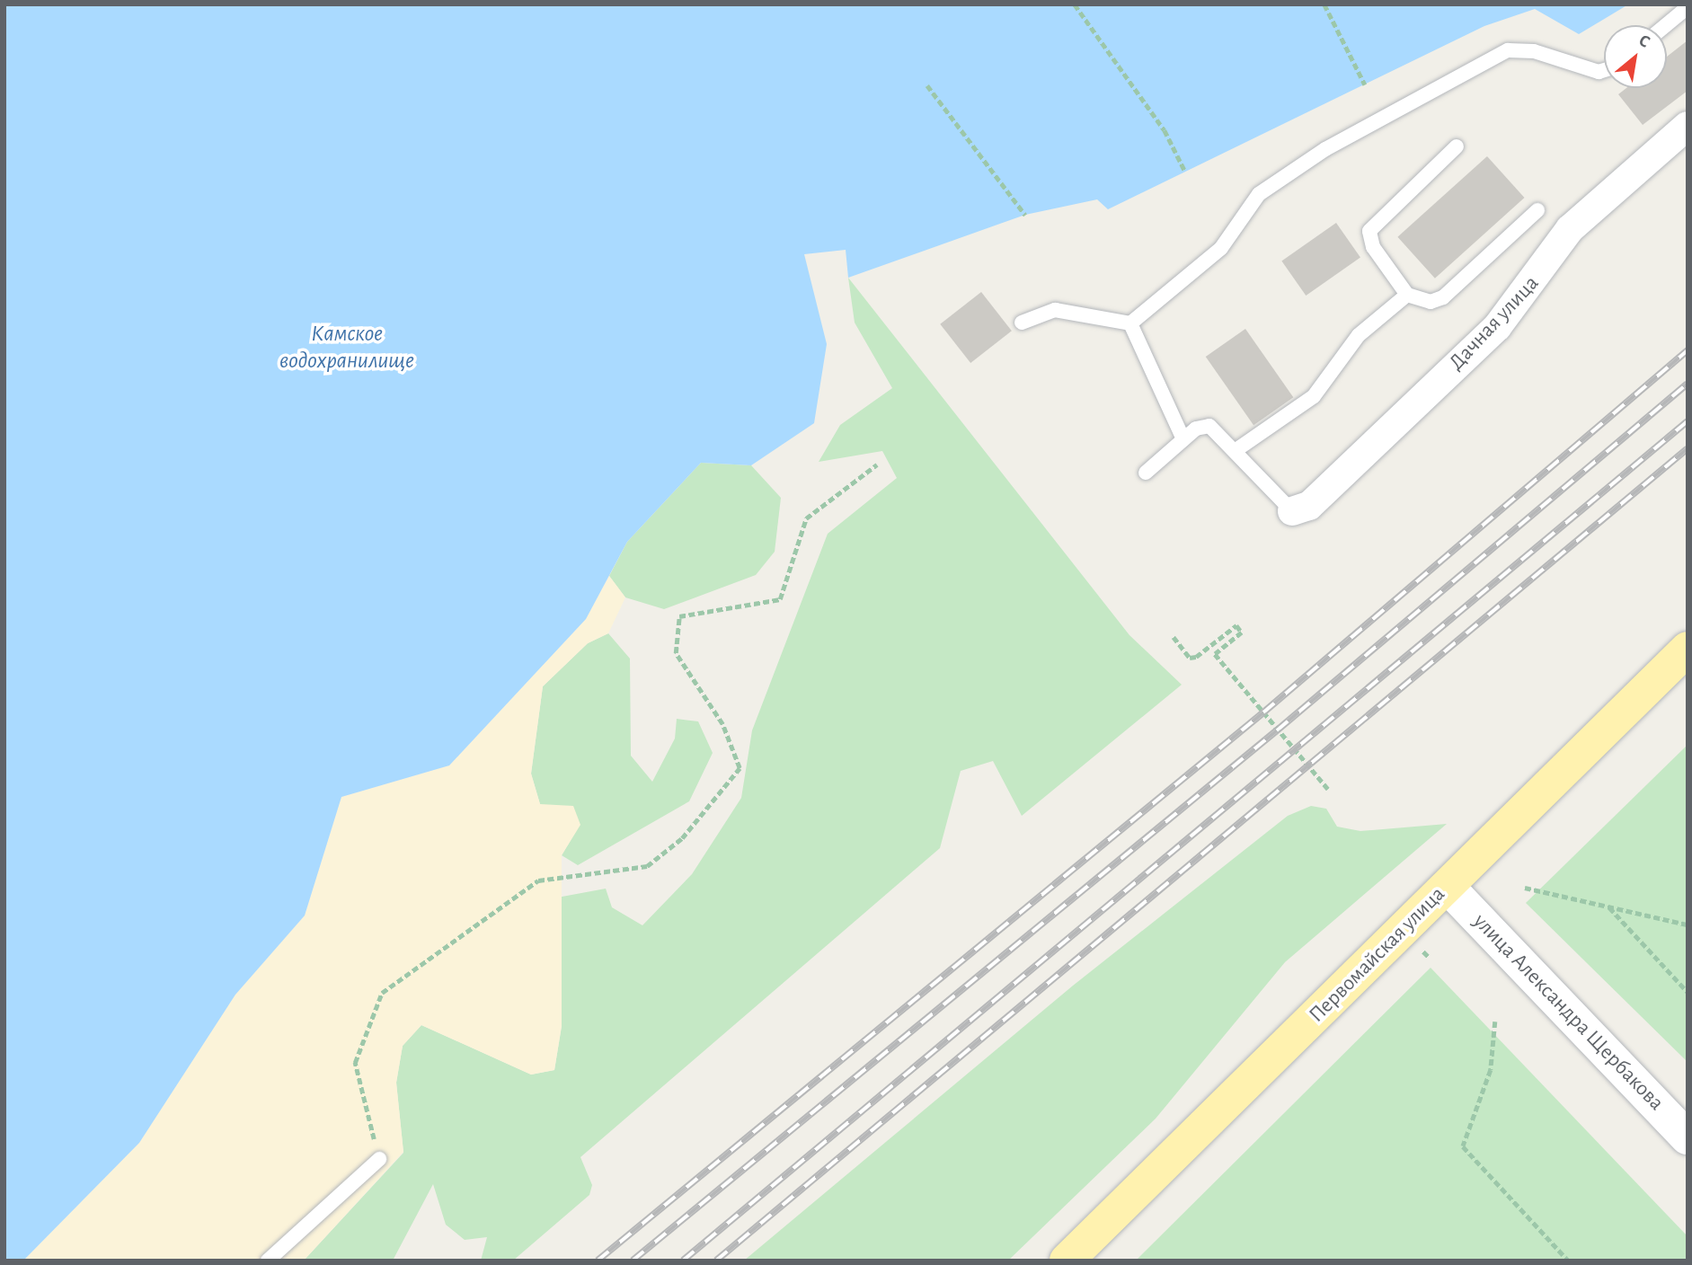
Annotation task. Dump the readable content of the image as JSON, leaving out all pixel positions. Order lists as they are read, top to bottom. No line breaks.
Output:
{"streets":{"main road":["Первомайская улица"],"street":["Дачная улица","улица Александра Щербакова"]},"crossings":[["Первомайская улица","улица Александра Щербакова"]],"water":["Камское водохранилище"],"north":"top right"}
